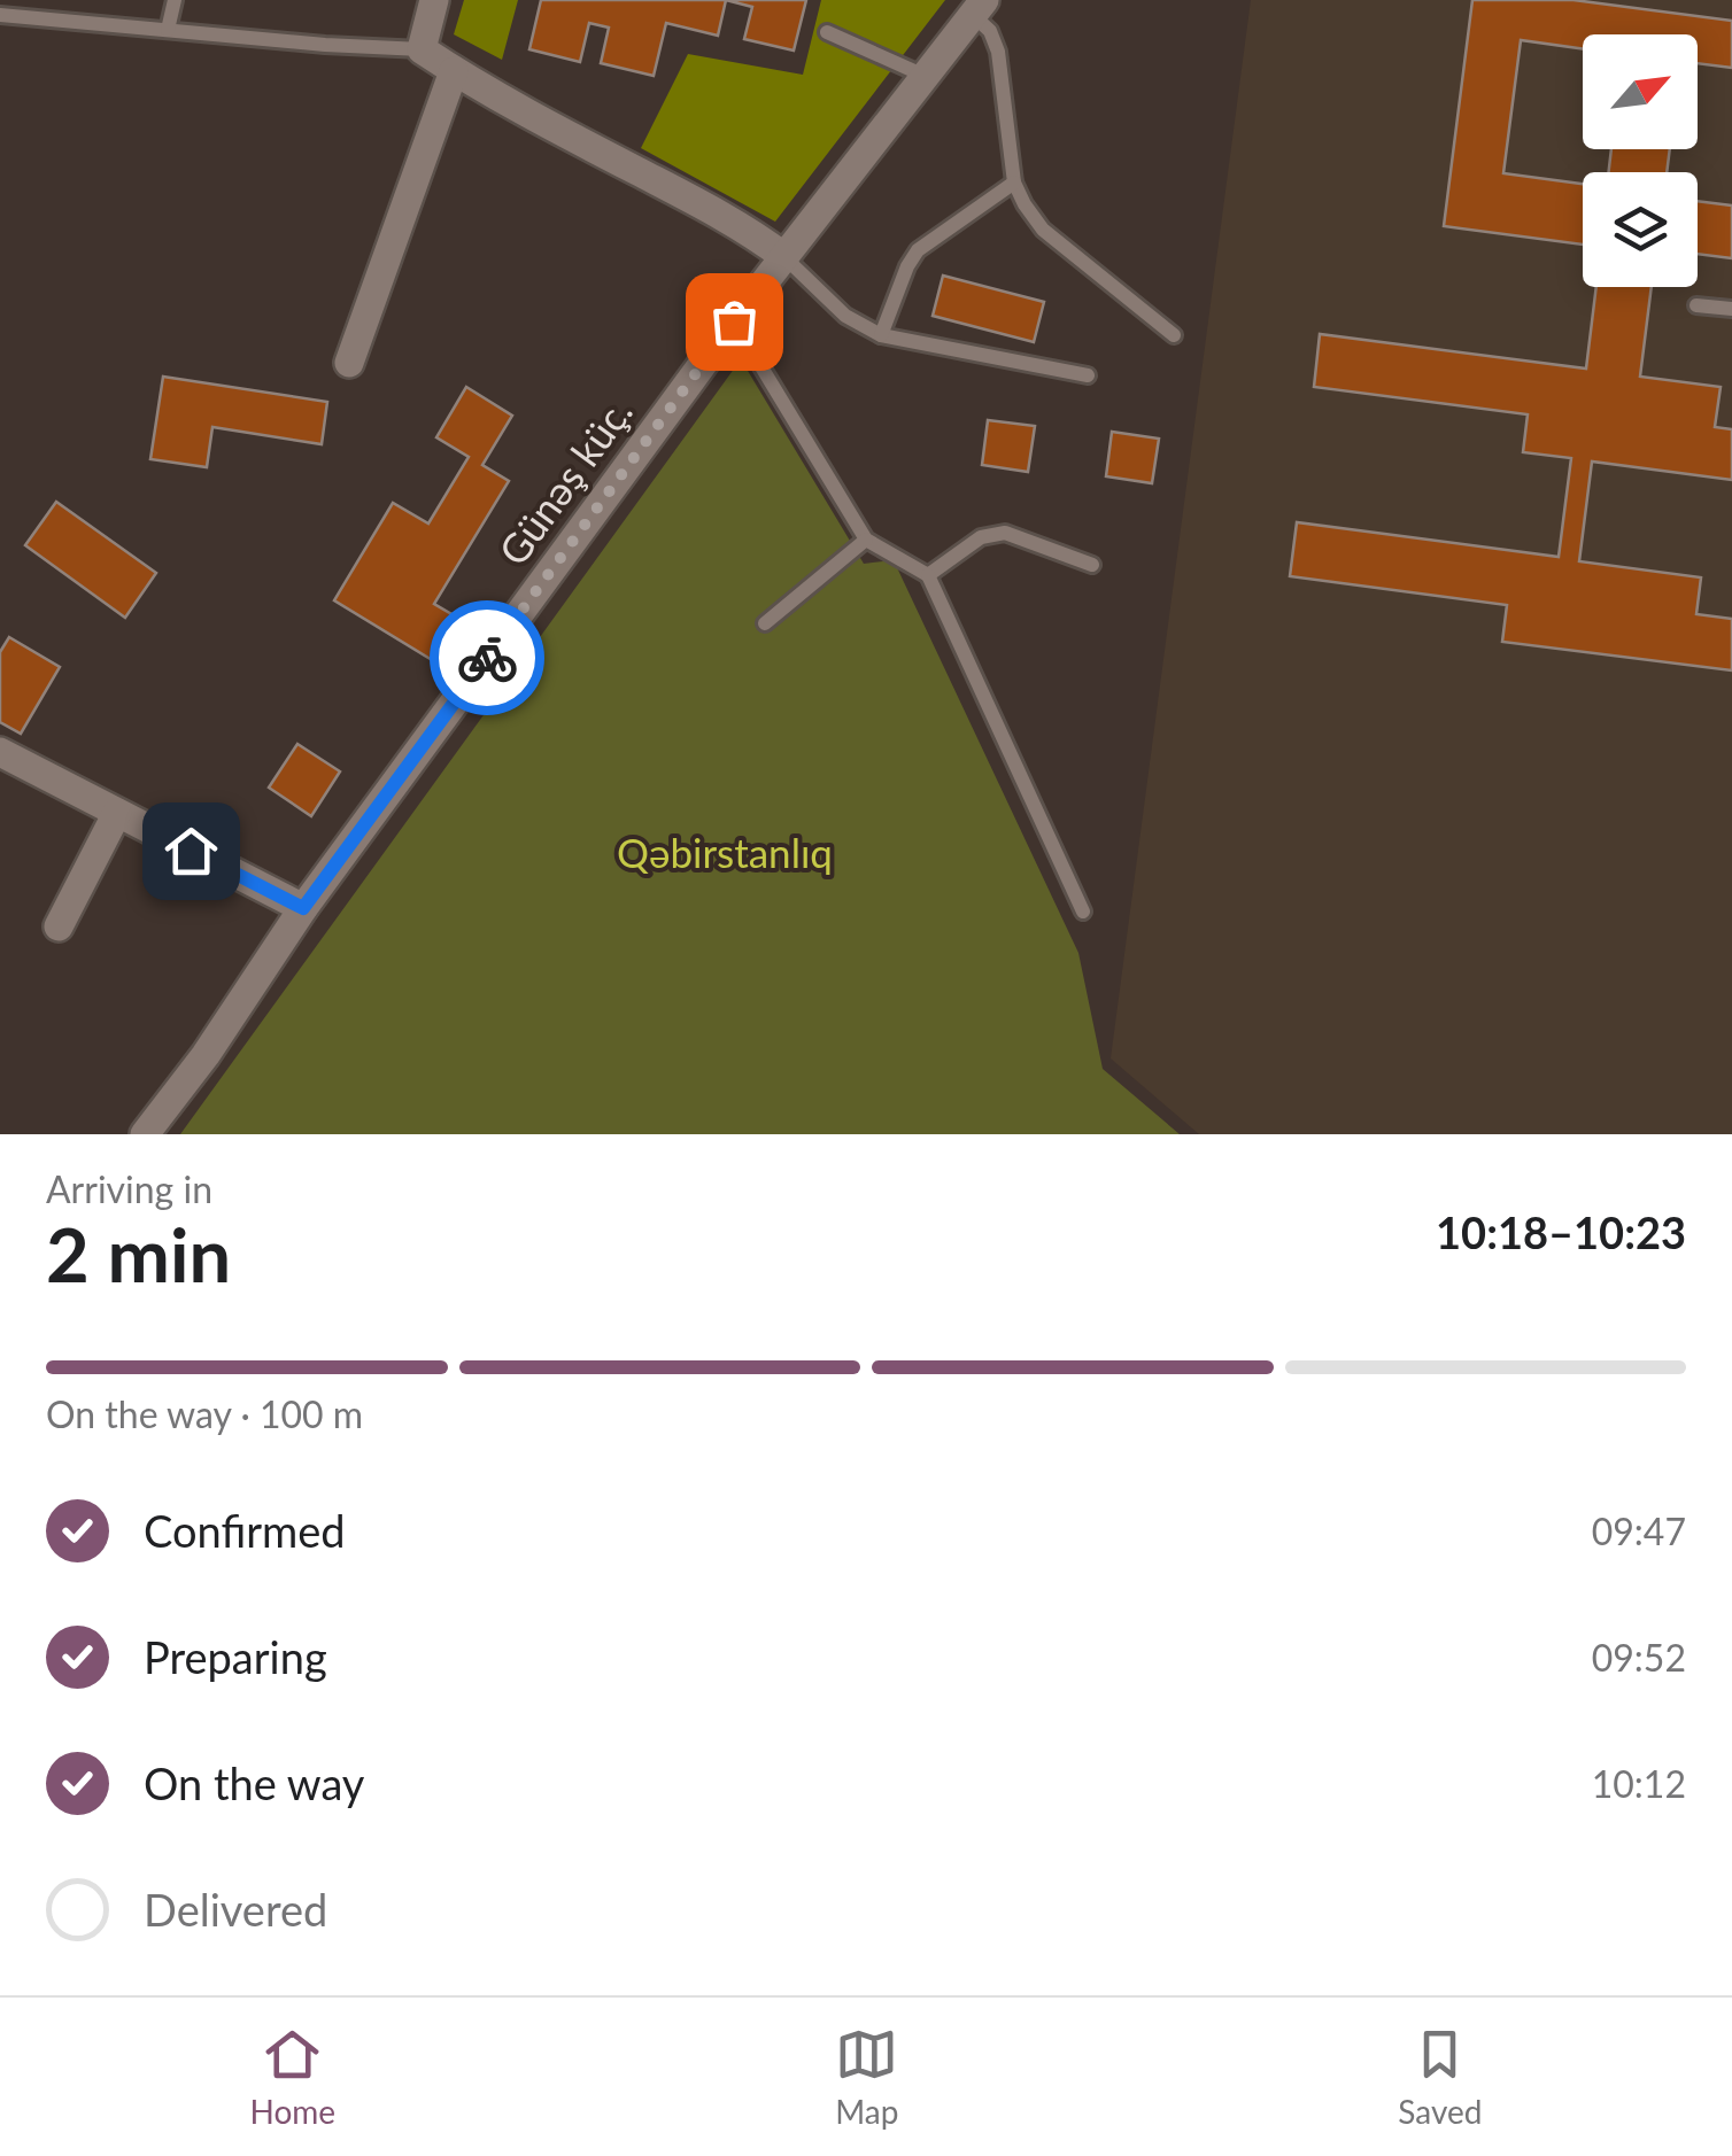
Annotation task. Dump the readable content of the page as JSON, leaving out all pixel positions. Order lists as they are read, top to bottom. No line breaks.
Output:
{"streets":{"street":["Günəş küç."]},"parks":["Qəbirstanlıq"],"north":"top right","page":{"heading":["2 min","Arriving in","10:18–10:23"],"bar":"On the way · 100 m","list":[["Confirmed","09:47"],["Preparing","09:52"],["On the way","10:12"],"Delivered"],"tabs":["Home","Map","Saved"]}}
